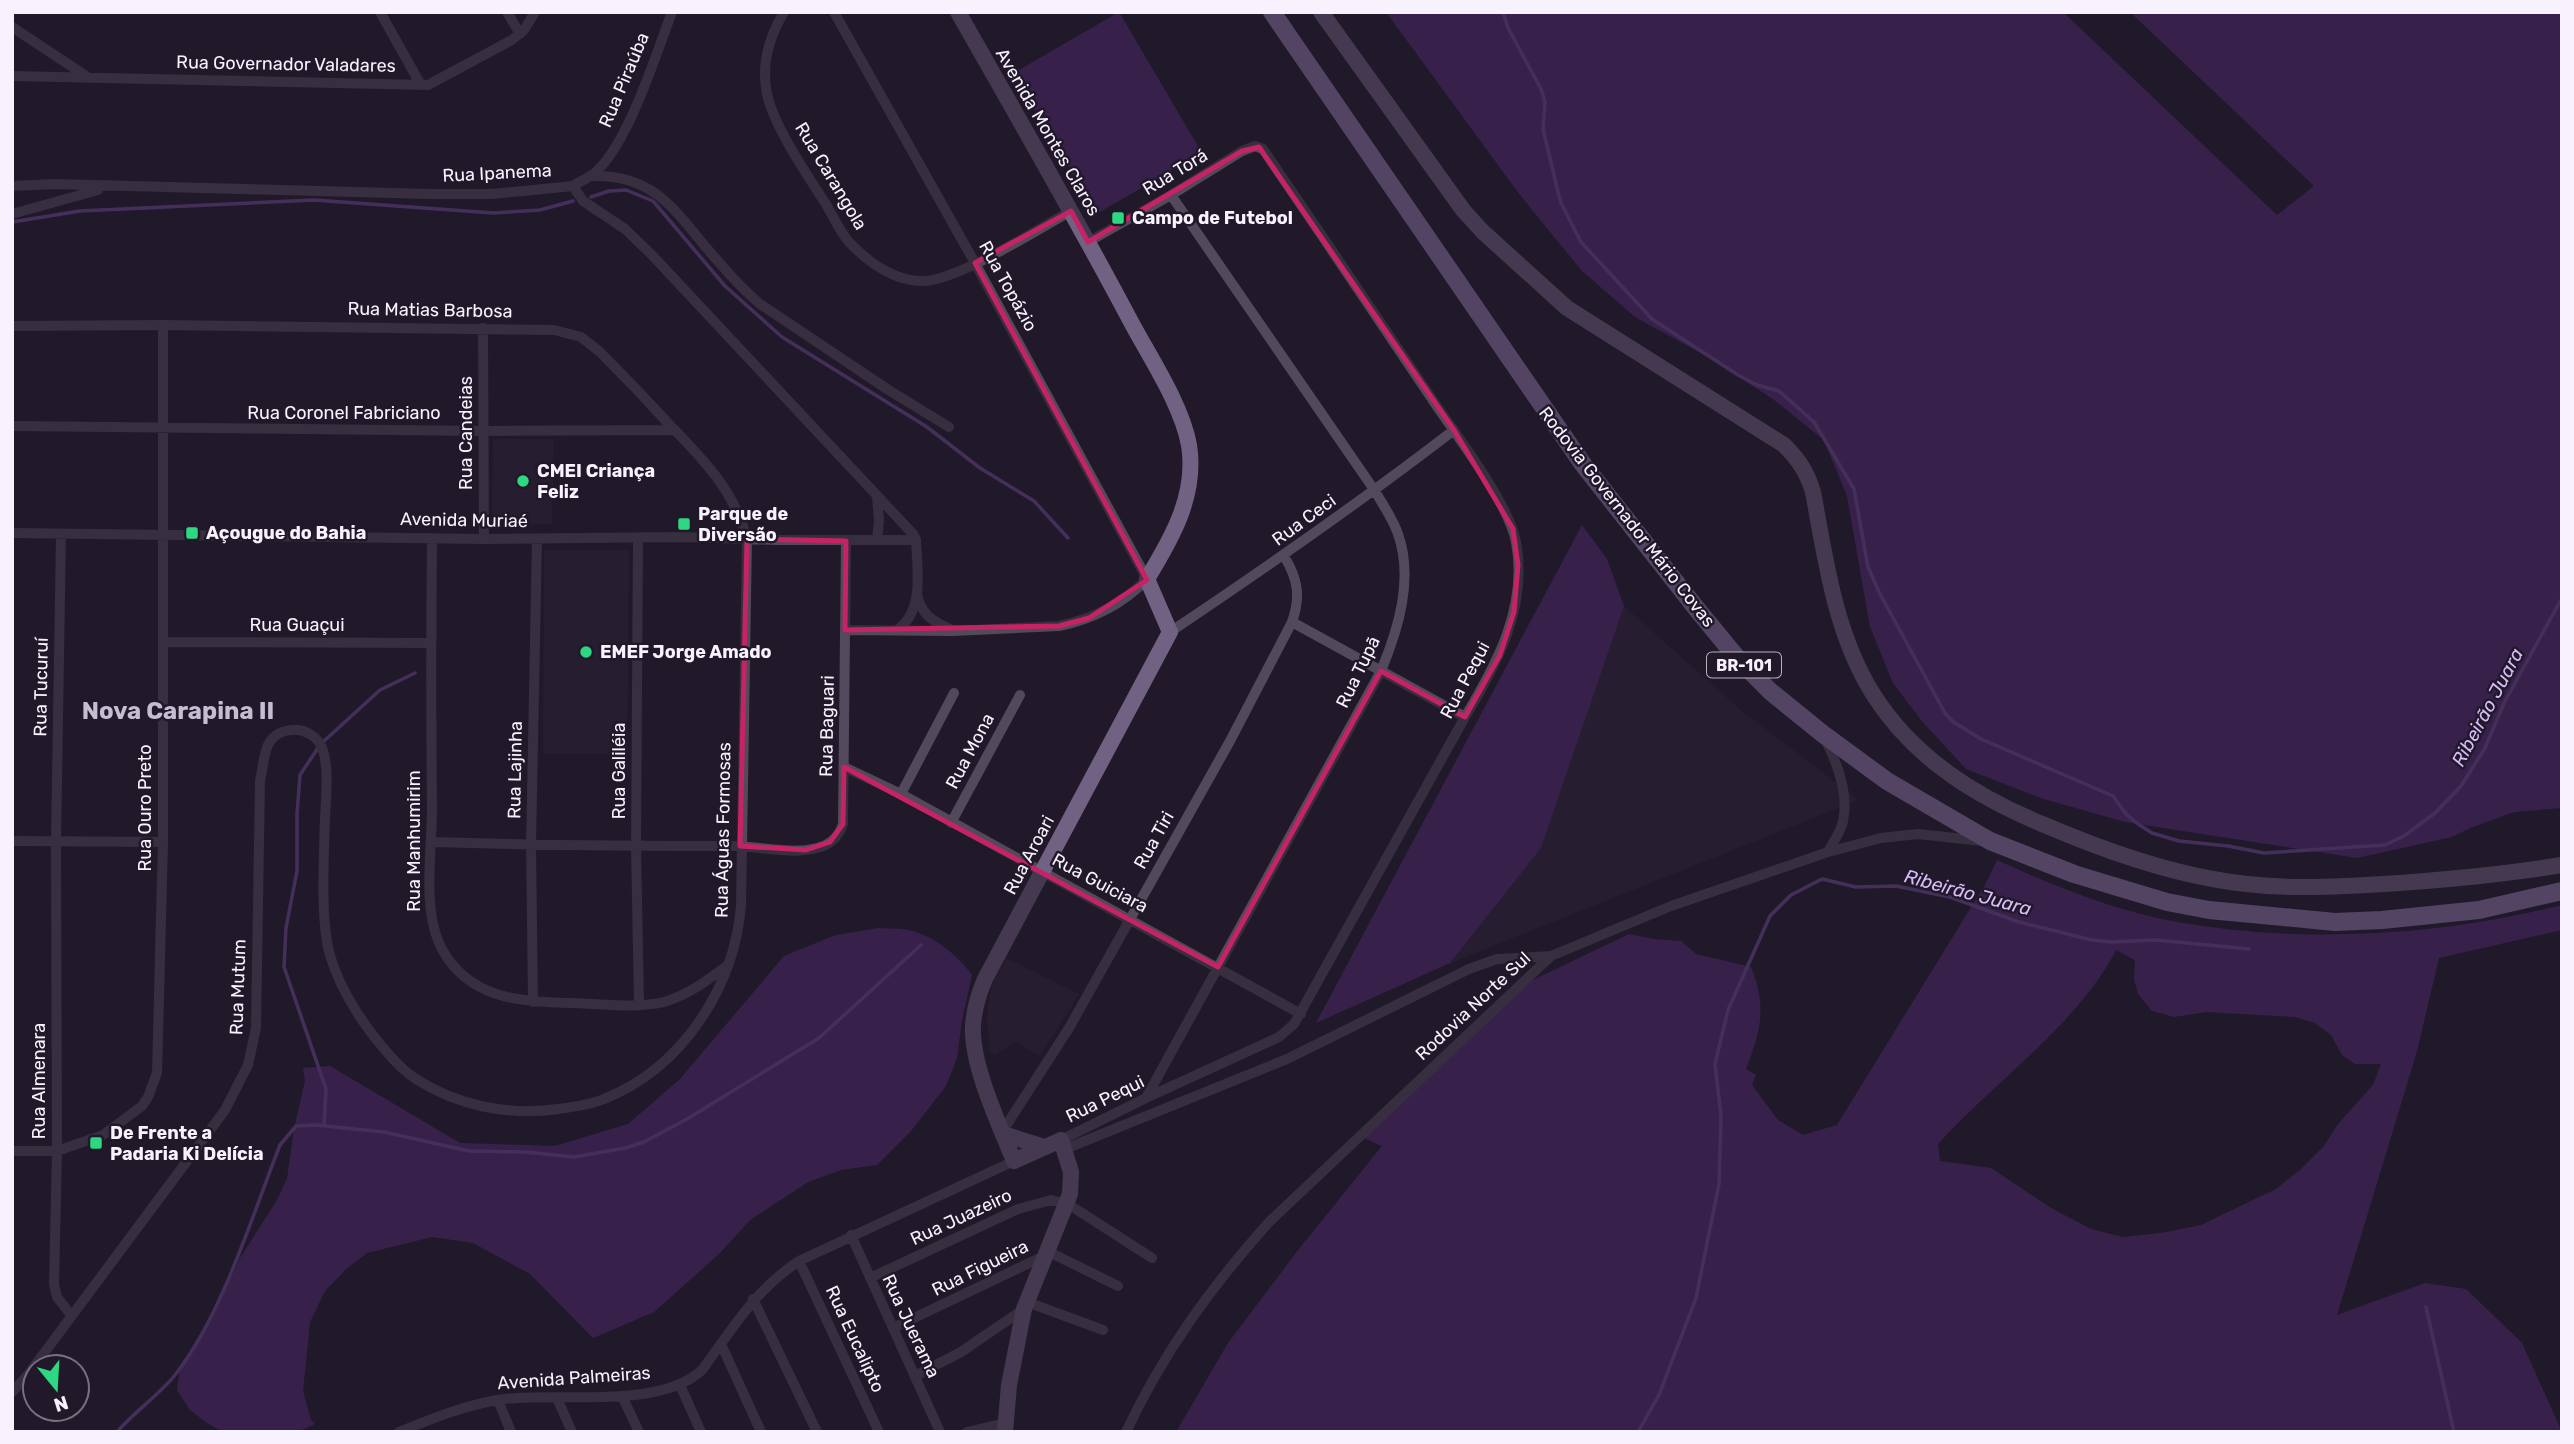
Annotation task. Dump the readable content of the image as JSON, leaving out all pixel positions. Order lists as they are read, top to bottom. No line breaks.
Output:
{"streets":{"main road":["Rodovia Governador Mário Covas","BR-101"],"street":["Rua Governador Valadares","Rua Piraúba","Avenida Montes Claros","Rua Torá","Rua Ipanema","Rua Carangola","Rua Topázio","Rua Matias Barbosa","Rua Coronel Fabriciano","Rua Candeias","Avenida Muriaé","Rua Ceci","Rua Guaçui","Rua Tupã","Rua Pequi","Rua Tucuruí","Rua Baguari","Rua Mona","Rua Lajinha","Rua Galiléia","Rua Ouro Preto","Rua Águas Formosas","Rua Tiri","Rua Manhumirim","Rua Aroari","Rua Guiciara","Rua Mutum","Rodovia Norte Sul","Rua Almenara","Rua Juazeiro","Rua Figueira","Rua Juerama","Rua Eucalipto","Avenida Palmeiras"]},"crossings":[["Rua Piraúba","Rua Ipanema"],["Avenida Montes Claros","Rua Torá"],["Avenida Montes Claros","Rua Carangola"],["Avenida Montes Claros","Rua Topázio"],["Rua Torá","Rua Tupã"],["Rua Torá","Rua Pequi"],["Rua Ipanema","Avenida Muriaé"],["Rua Carangola","Rua Topázio"],["Rua Matias Barbosa","Rua Coronel Fabriciano"],["Rua Matias Barbosa","Rua Candeias"],["Rua Matias Barbosa","Avenida Muriaé"],["Rua Matias Barbosa","Rua Ouro Preto"],["Rua Matias Barbosa","Rua Águas Formosas"],["Rua Coronel Fabriciano","Rua Candeias"],["Rua Coronel Fabriciano","Rua Ouro Preto"],["Rua Candeias","Avenida Muriaé"],["Rodovia Governador Mário Covas","Rodovia Norte Sul"],["Avenida Muriaé","Rua Tucuruí"],["Avenida Muriaé","Rua Baguari"],["Avenida Muriaé","Rua Lajinha"],["Avenida Muriaé","Rua Galiléia"],["Avenida Muriaé","Rua Ouro Preto"],["Avenida Muriaé","Rua Águas Formosas"],["Avenida Muriaé","Rua Manhumirim"],["Rua Ceci","Rua Tupã"],["Rua Ceci","Rua Pequi"],["Rua Ceci","Rua Tiri"],["Rua Ceci","Rua Aroari"],["Rua Guaçui","Rua Ouro Preto"],["Rua Guaçui","Rua Manhumirim"],["Rua Tupã","Rua Pequi"],["Rua Tupã","Rua Guiciara"],["Rua Pequi","Rua Guiciara"],["Rua Tucuruí","Rua Almenara"],["Rua Baguari","Rua Águas Formosas"],["Rua Baguari","Rua Guiciara"],["Rua Mona","Rua Guiciara"],["Rua Lajinha","Rua Manhumirim"],["Rua Galiléia","Rua Manhumirim"],["Rua Ouro Preto","Rua Almenara"],["Rua Águas Formosas","Rua Manhumirim"],["Rua Águas Formosas","Rua Mutum"],["Rua Tiri","Rua Aroari"],["Rua Tiri","Rua Guiciara"],["Rua Aroari","Rua Guiciara"],["Rua Aroari","Avenida Palmeiras"],["Rua Mutum","Rua Almenara"],["Rua Juazeiro","Rua Juerama"],["Rua Figueira","Rua Juerama"],["Rua Juerama","Avenida Palmeiras"],["Rua Eucalipto","Avenida Palmeiras"]],"districts":["Nova Carapina II"],"water":["Ribeirão Juara"],"places":{"transit":["Campo de Futebol","Parque de Diversão","Açougue do Bahia","De Frente a Padaria Ki Delícia"],"other":["CMEI Criança Feliz","EMEF Jorge Amado"]},"north":"bottom"}
